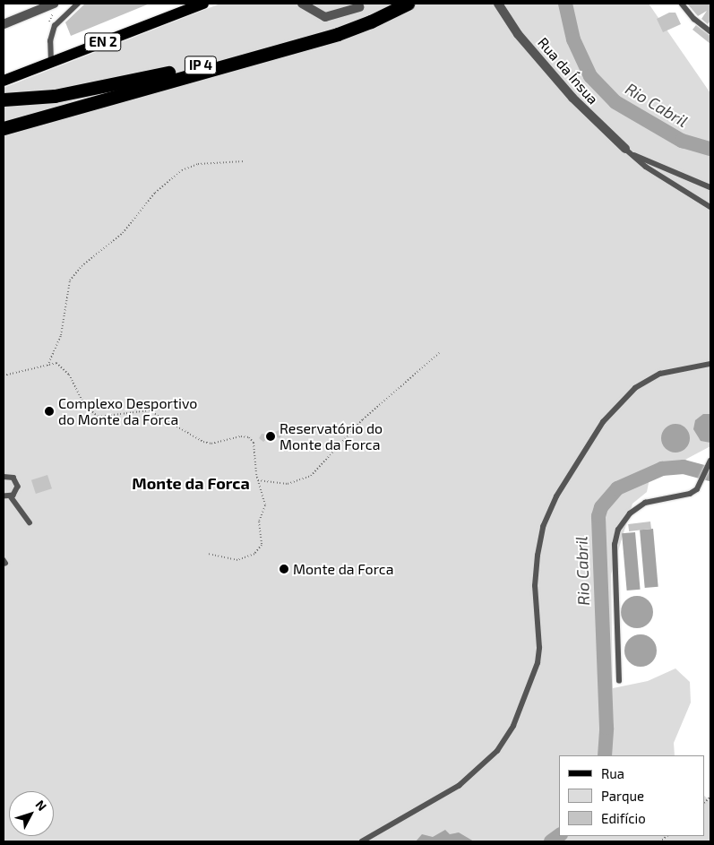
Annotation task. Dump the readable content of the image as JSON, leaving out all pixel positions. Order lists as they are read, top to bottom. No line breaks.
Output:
{"streets":{"highway":["IP 4"],"main road":["EN 2"],"street":["Rua da Ínsua"]},"districts":["Monte da Forca"],"water":["Rio Cabril"],"places":["Complexo Desportivo do Monte da Forca","Reservatório do Monte da Forca","Monte da Forca"],"legend":["Rua","Parque","Edifício"],"north":"top right"}
